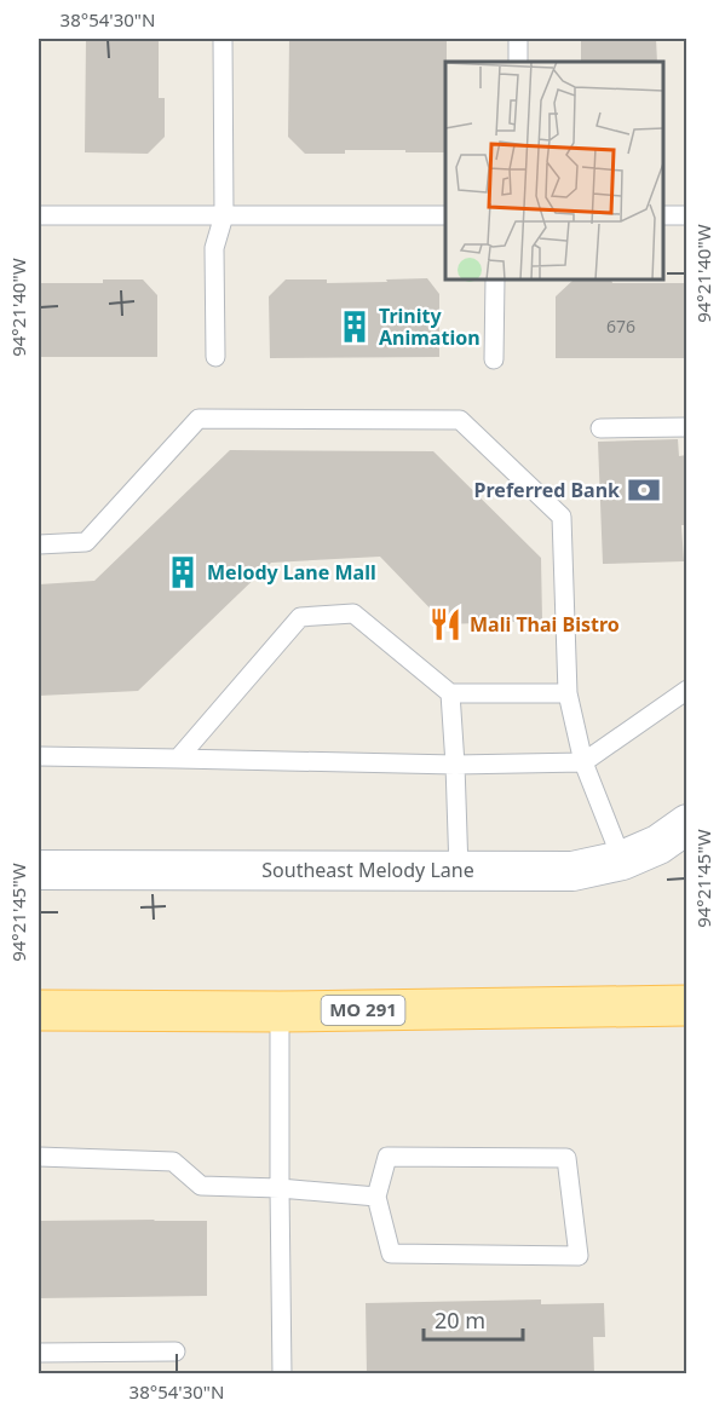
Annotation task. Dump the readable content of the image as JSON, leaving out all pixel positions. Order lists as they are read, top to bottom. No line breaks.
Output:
{"streets":{"main road":["MO 291"],"street":["Southeast Melody Lane"]},"places":{"building":["Trinity Animation","Melody Lane Mall"],"bank":["Preferred Bank"],"restaurant":["Mali Thai Bistro"]},"house_numbers":["676"],"scale_bar":"20 m","coordinates":["38°54'30\"N","94°21'40\"W","94°21'45\"W"]}
